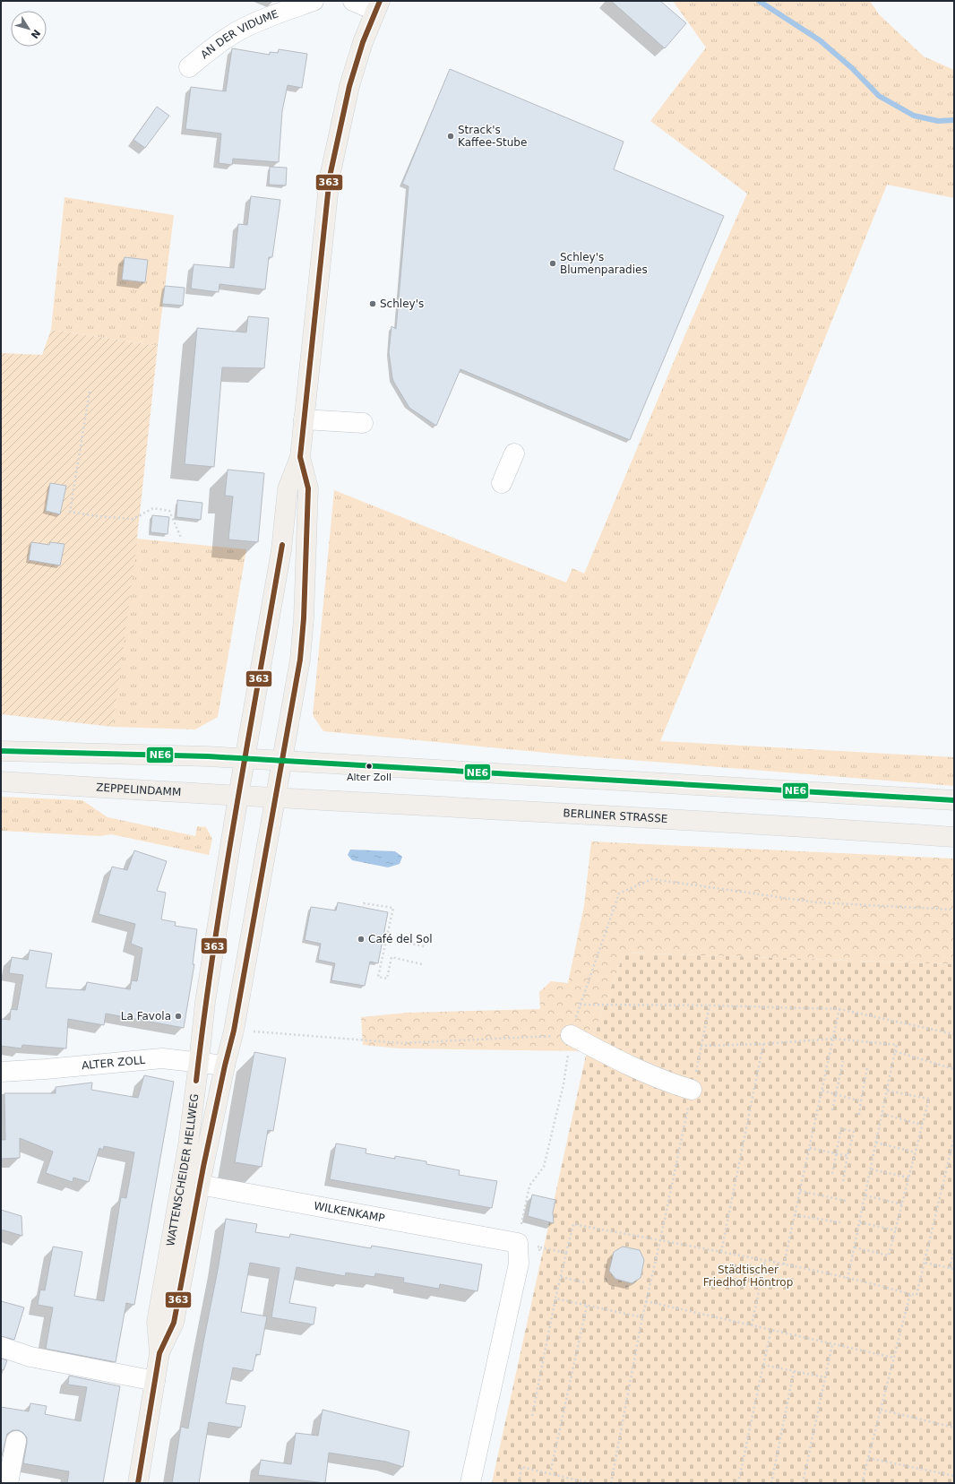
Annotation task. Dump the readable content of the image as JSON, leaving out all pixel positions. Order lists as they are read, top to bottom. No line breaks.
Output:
{"streets":{"main road":["ZEPPELINDAMM","BERLINER STRASSE","WATTENSCHEIDER HELLWEG"],"street":["AN DER VIDUME","ALTER ZOLL","WILKENKAMP"]},"crossings":[["ZEPPELINDAMM","BERLINER STRASSE"],["ZEPPELINDAMM","WATTENSCHEIDER HELLWEG"],["BERLINER STRASSE","WATTENSCHEIDER HELLWEG"],["ALTER ZOLL","WATTENSCHEIDER HELLWEG"],["WATTENSCHEIDER HELLWEG","WILKENKAMP"]],"parks":["Städtischer Friedhof Höntrop"],"places":["Strack's Kaffee-Stube","Schley's Blumenparadies","Schley's","Alter Zoll","Café del Sol","La Favola"],"lines":["transit line 363","transit line NE6"],"north":"bottom right"}
